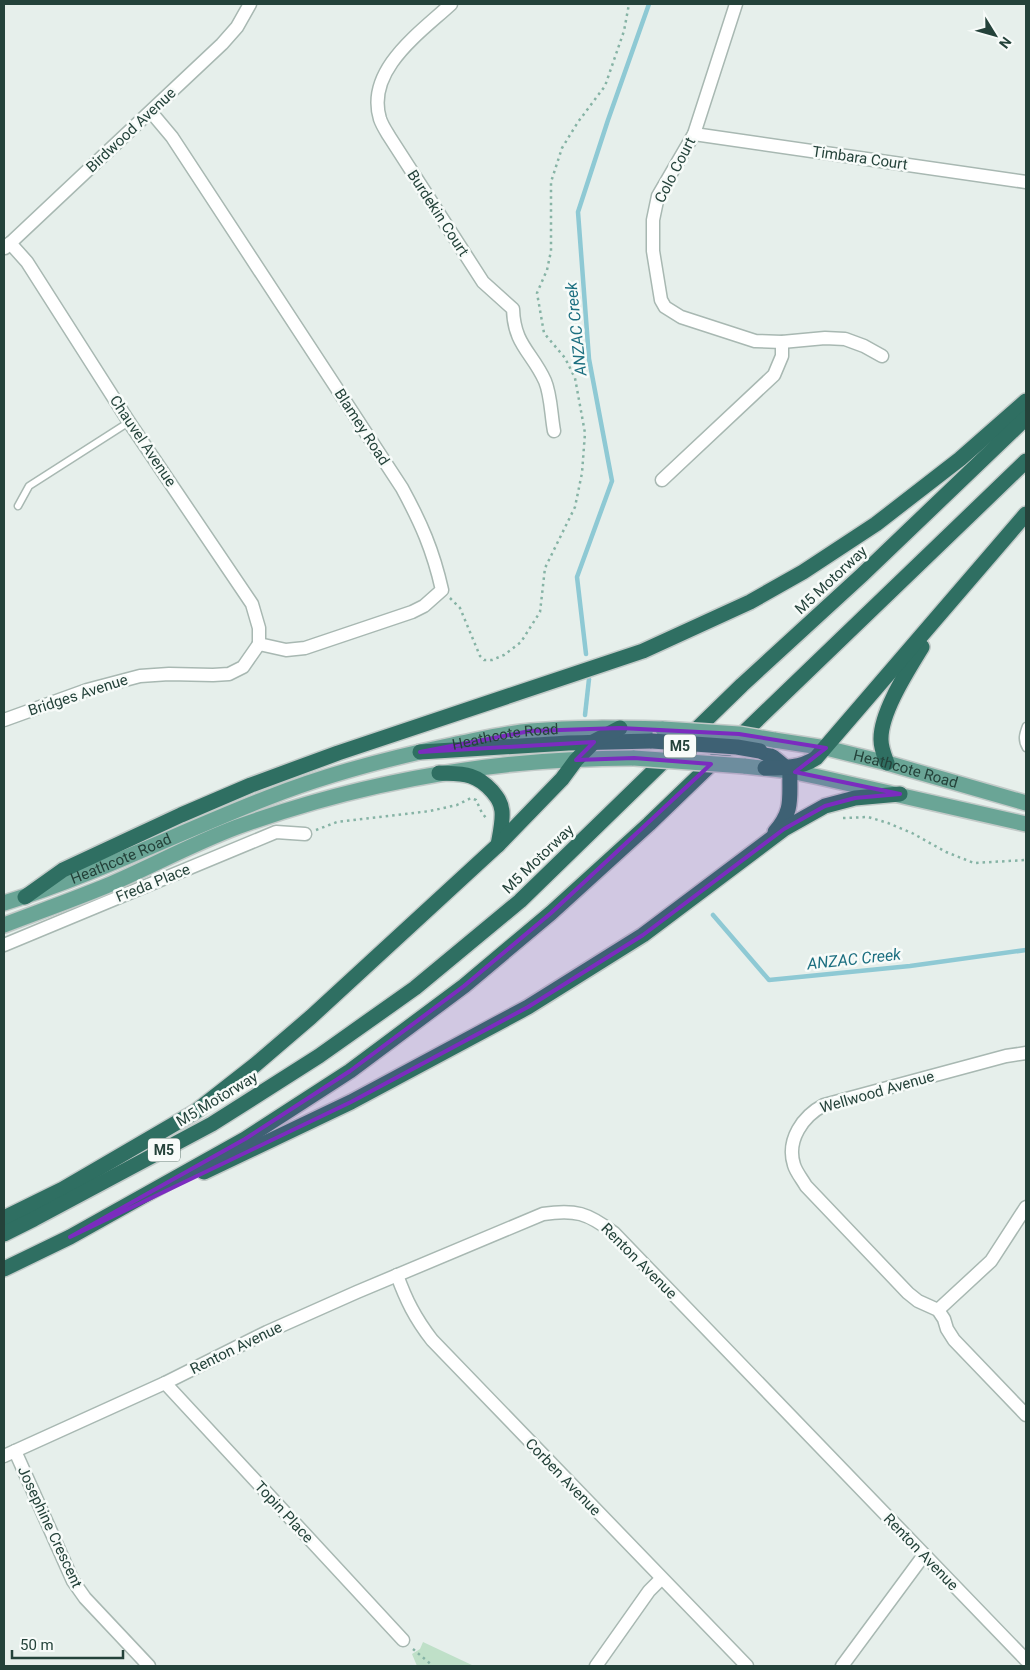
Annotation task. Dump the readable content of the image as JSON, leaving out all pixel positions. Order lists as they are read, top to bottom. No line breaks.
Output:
{"streets":{"highway":["M5 Motorway","M5"],"main road":["Heathcote Road"],"street":["Birdwood Avenue","Timbara Court","Colo Court","Burdekin Court","Blamey Road","Chauvel Avenue","Bridges Avenue","Freda Place","Wellwood Avenue","Renton Avenue","Corben Avenue","Topin Place","Josephine Crescent"]},"crossings":[["Birdwood Avenue","Blamey Road"],["Birdwood Avenue","Chauvel Avenue"],["Timbara Court","Colo Court"],["Blamey Road","Chauvel Avenue"],["Blamey Road","Bridges Avenue"],["Chauvel Avenue","Bridges Avenue"],["Renton Avenue","Corben Avenue"],["Renton Avenue","Topin Place"],["Renton Avenue","Josephine Crescent"]],"water":["ANZAC Creek"],"scale_bar":"50 m","north":"bottom right"}
